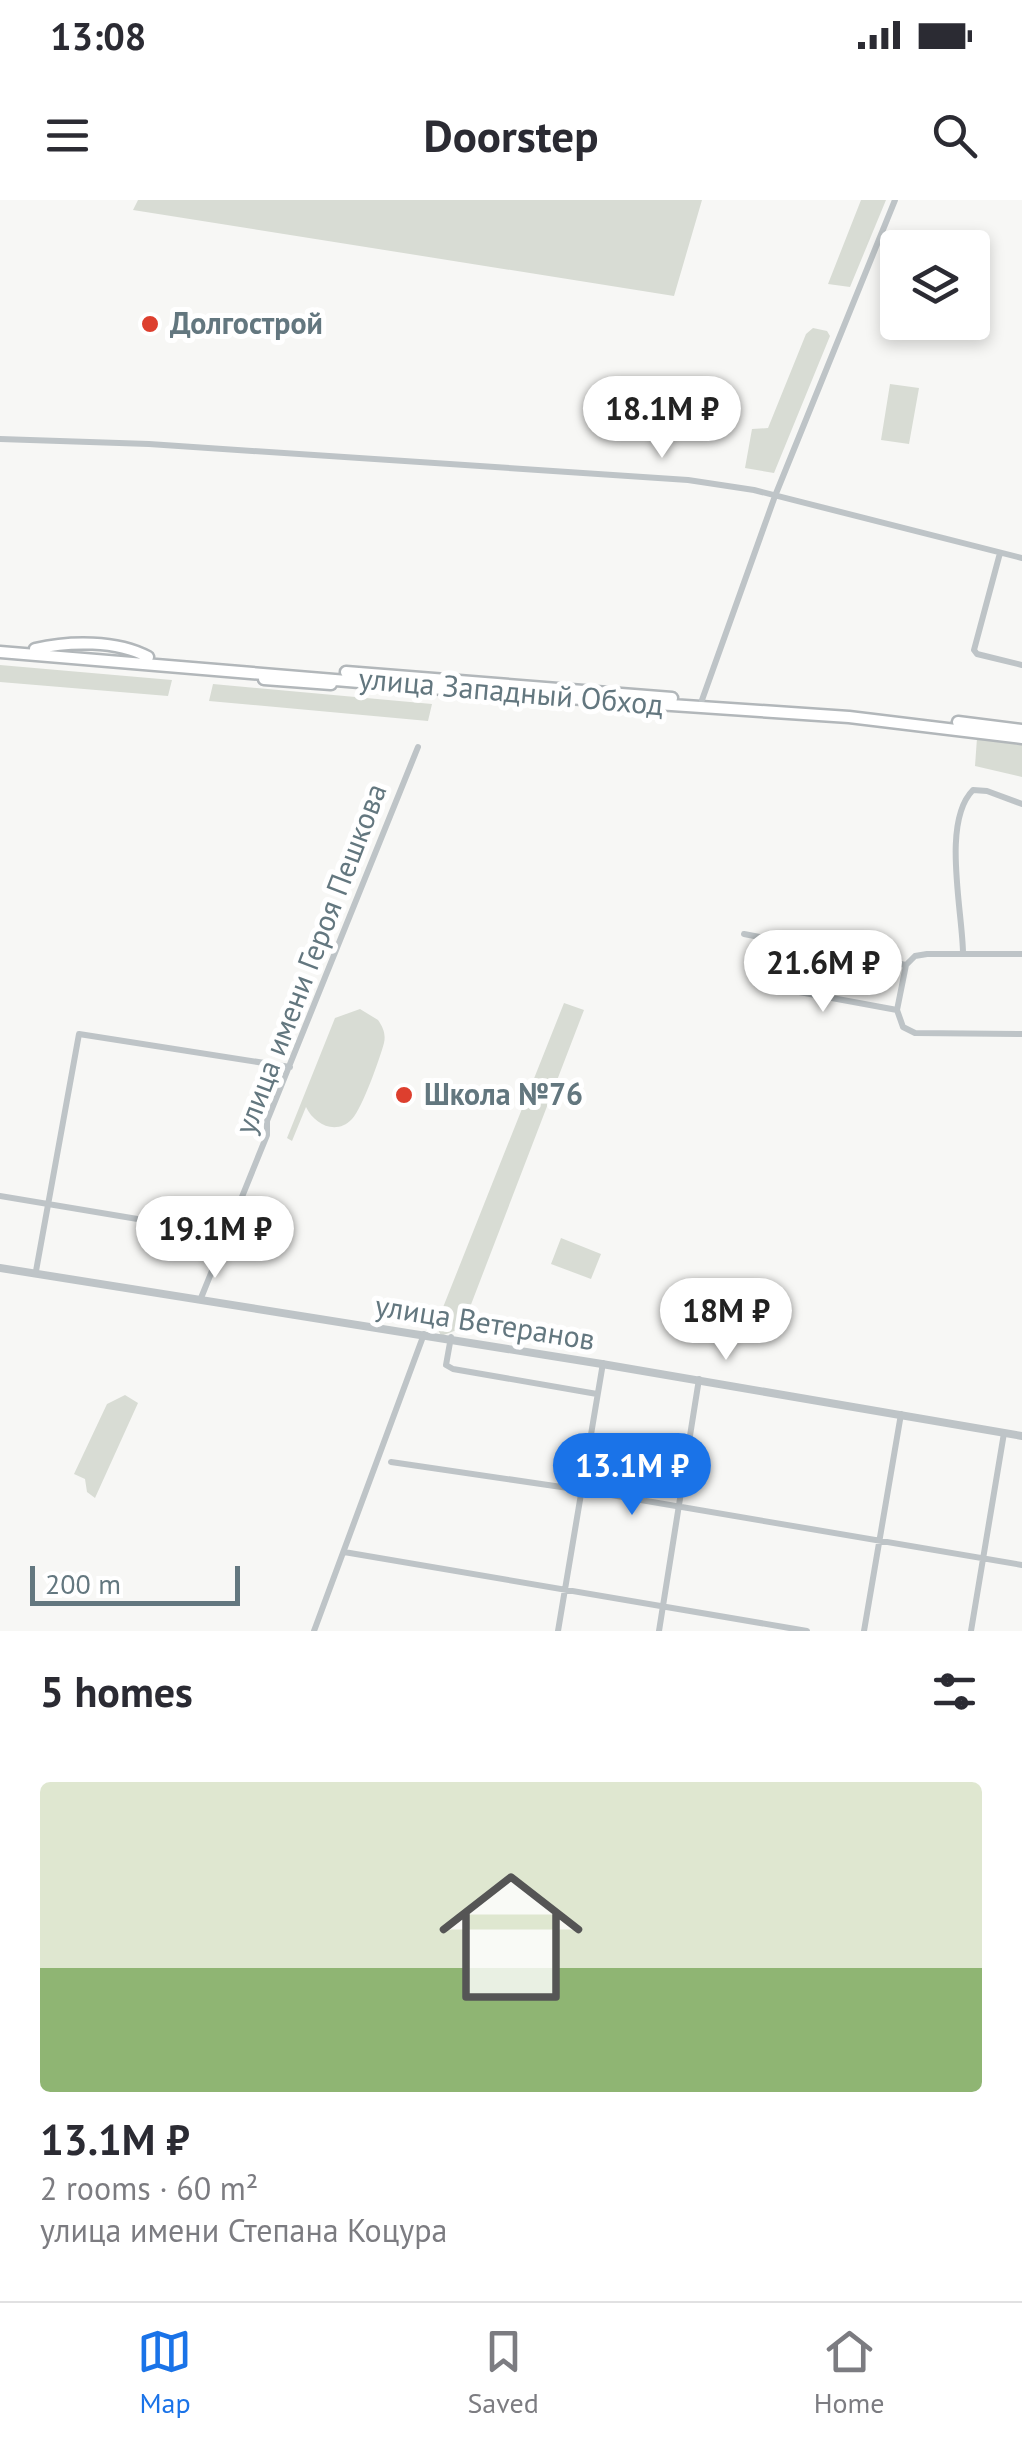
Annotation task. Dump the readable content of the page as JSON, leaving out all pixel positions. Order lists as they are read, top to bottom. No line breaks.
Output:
{"streets":{"highway":["улица Западный Обход"],"street":["улица имени Героя Пешкова","улица Ветеранов"]},"crossings":[["улица имени Героя Пешкова","улица Ветеранов"]],"places":["Долгострой","Школа №76"],"scale_bar":"200 m","page":{"status":"13:08","header":"Doorstep","price":["18.1M ₽","21.6M ₽","19.1M ₽","18M ₽","13.1M ₽"],"scale":"200 m","heading":"5 homes","list":[{"name":"13.1M ₽","note":"2 rooms · 60 m² · улица имени Степана Коцура"}],"tabs":["Map","Saved","Home"]}}
